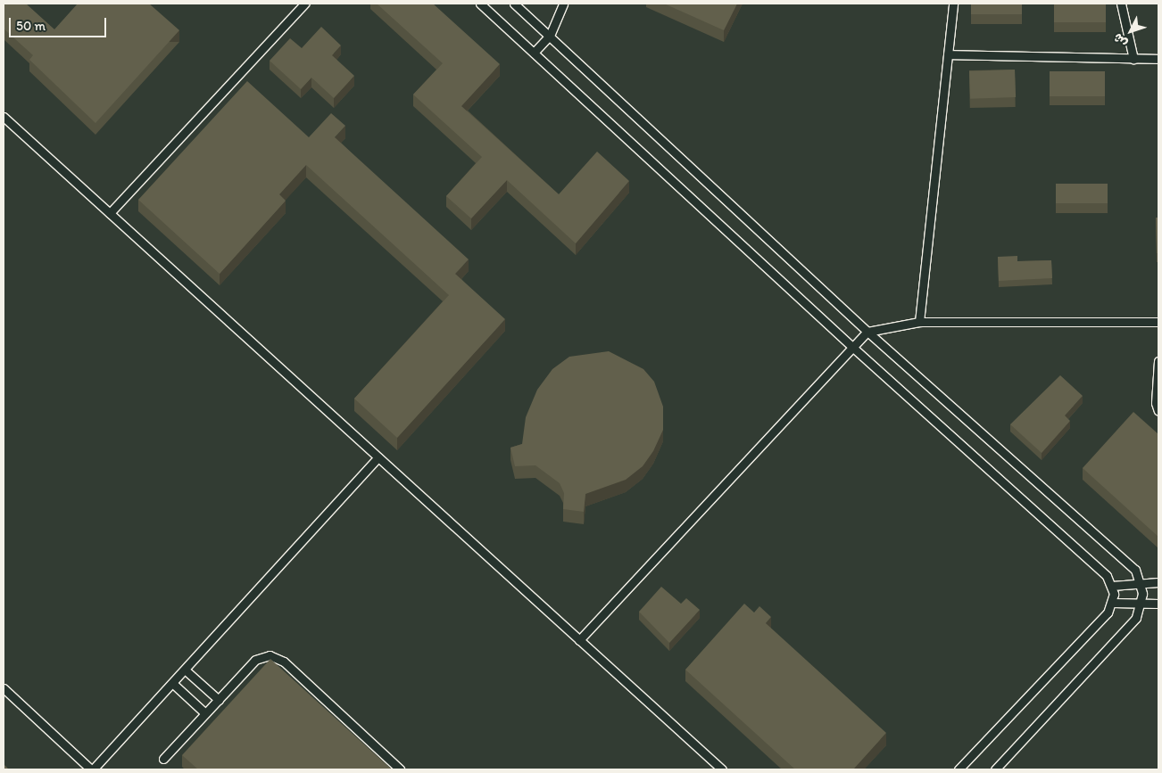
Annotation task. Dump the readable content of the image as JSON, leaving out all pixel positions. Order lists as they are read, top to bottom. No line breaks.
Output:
{"scale_bar":"50 m","north":"bottom left"}
